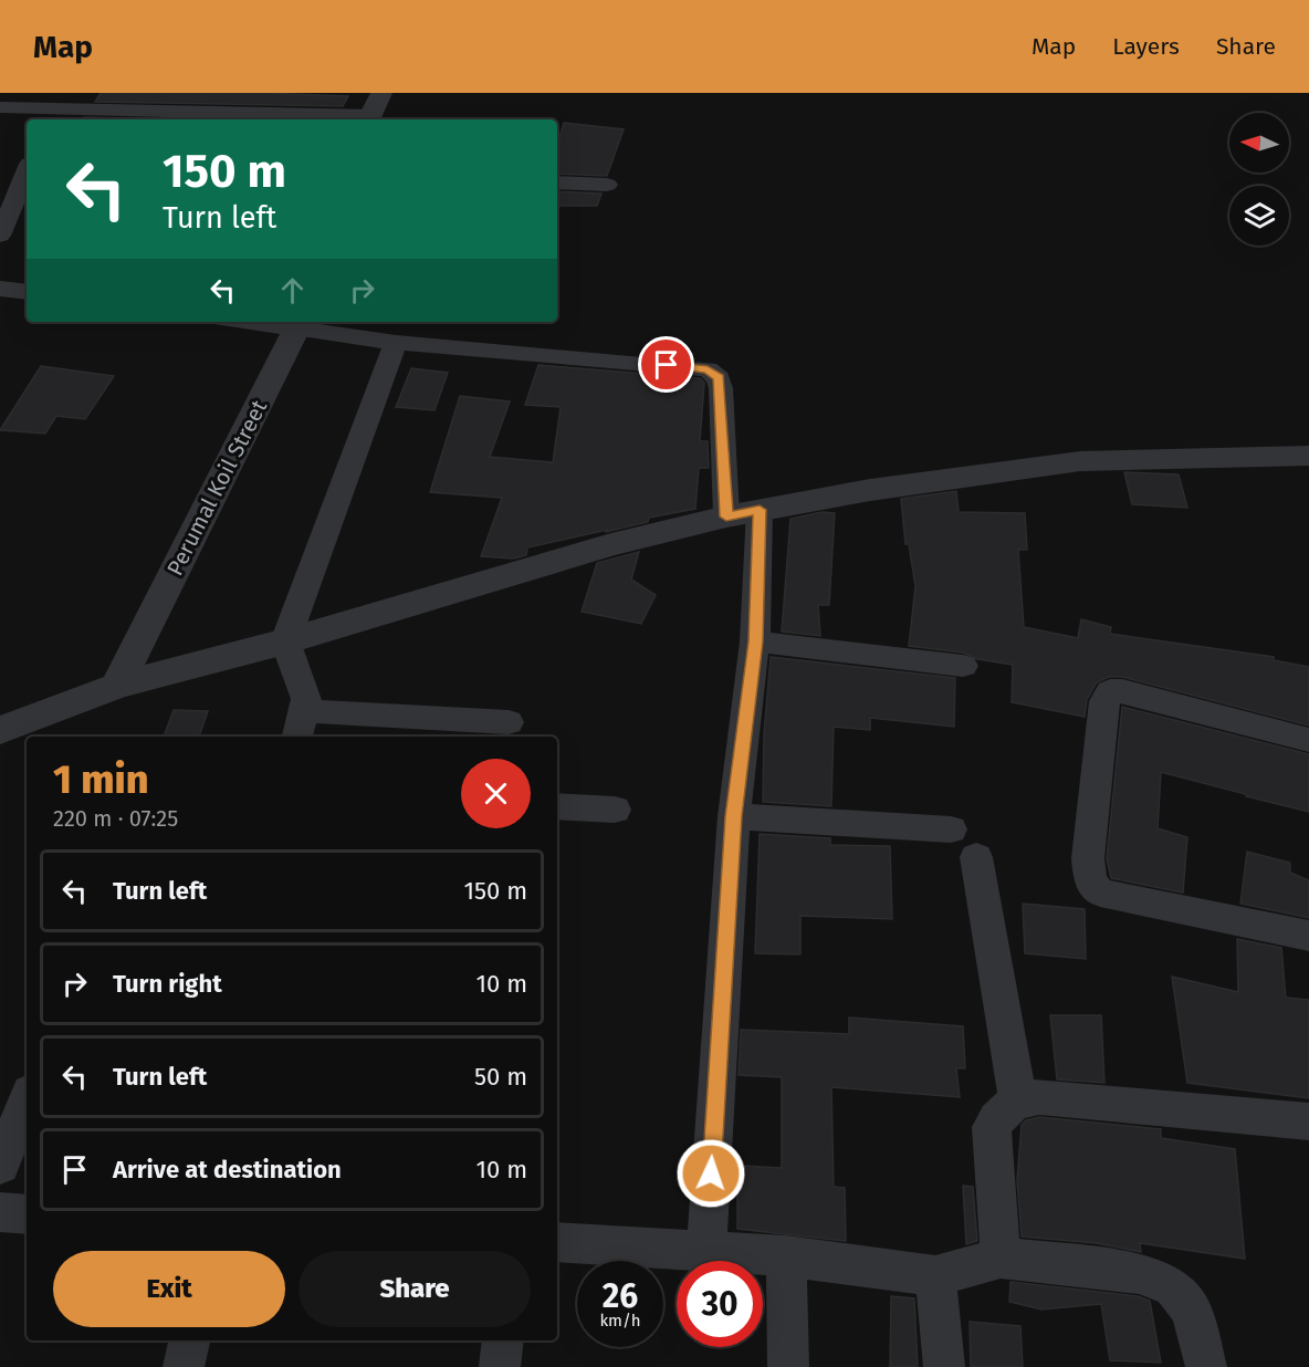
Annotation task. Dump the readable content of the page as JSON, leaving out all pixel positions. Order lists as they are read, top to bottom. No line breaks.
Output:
{"streets":{"street":["Perumal Koil Street"]},"north":"left","page":{"header":"Map","nav":["Map","Layers","Share"],"turn":["150 m","Turn left"],"heading":["1 min","220 m · 07:25"],"list":[{"name":"Turn left","value":"150 m"},{"name":"Turn right","value":"10 m"},{"name":"Turn left","value":"50 m"},{"name":"Arrive at destination","value":"10 m"}],"buttons":["Exit","Share"],"speed":"26 km/h","limit":"30"}}
